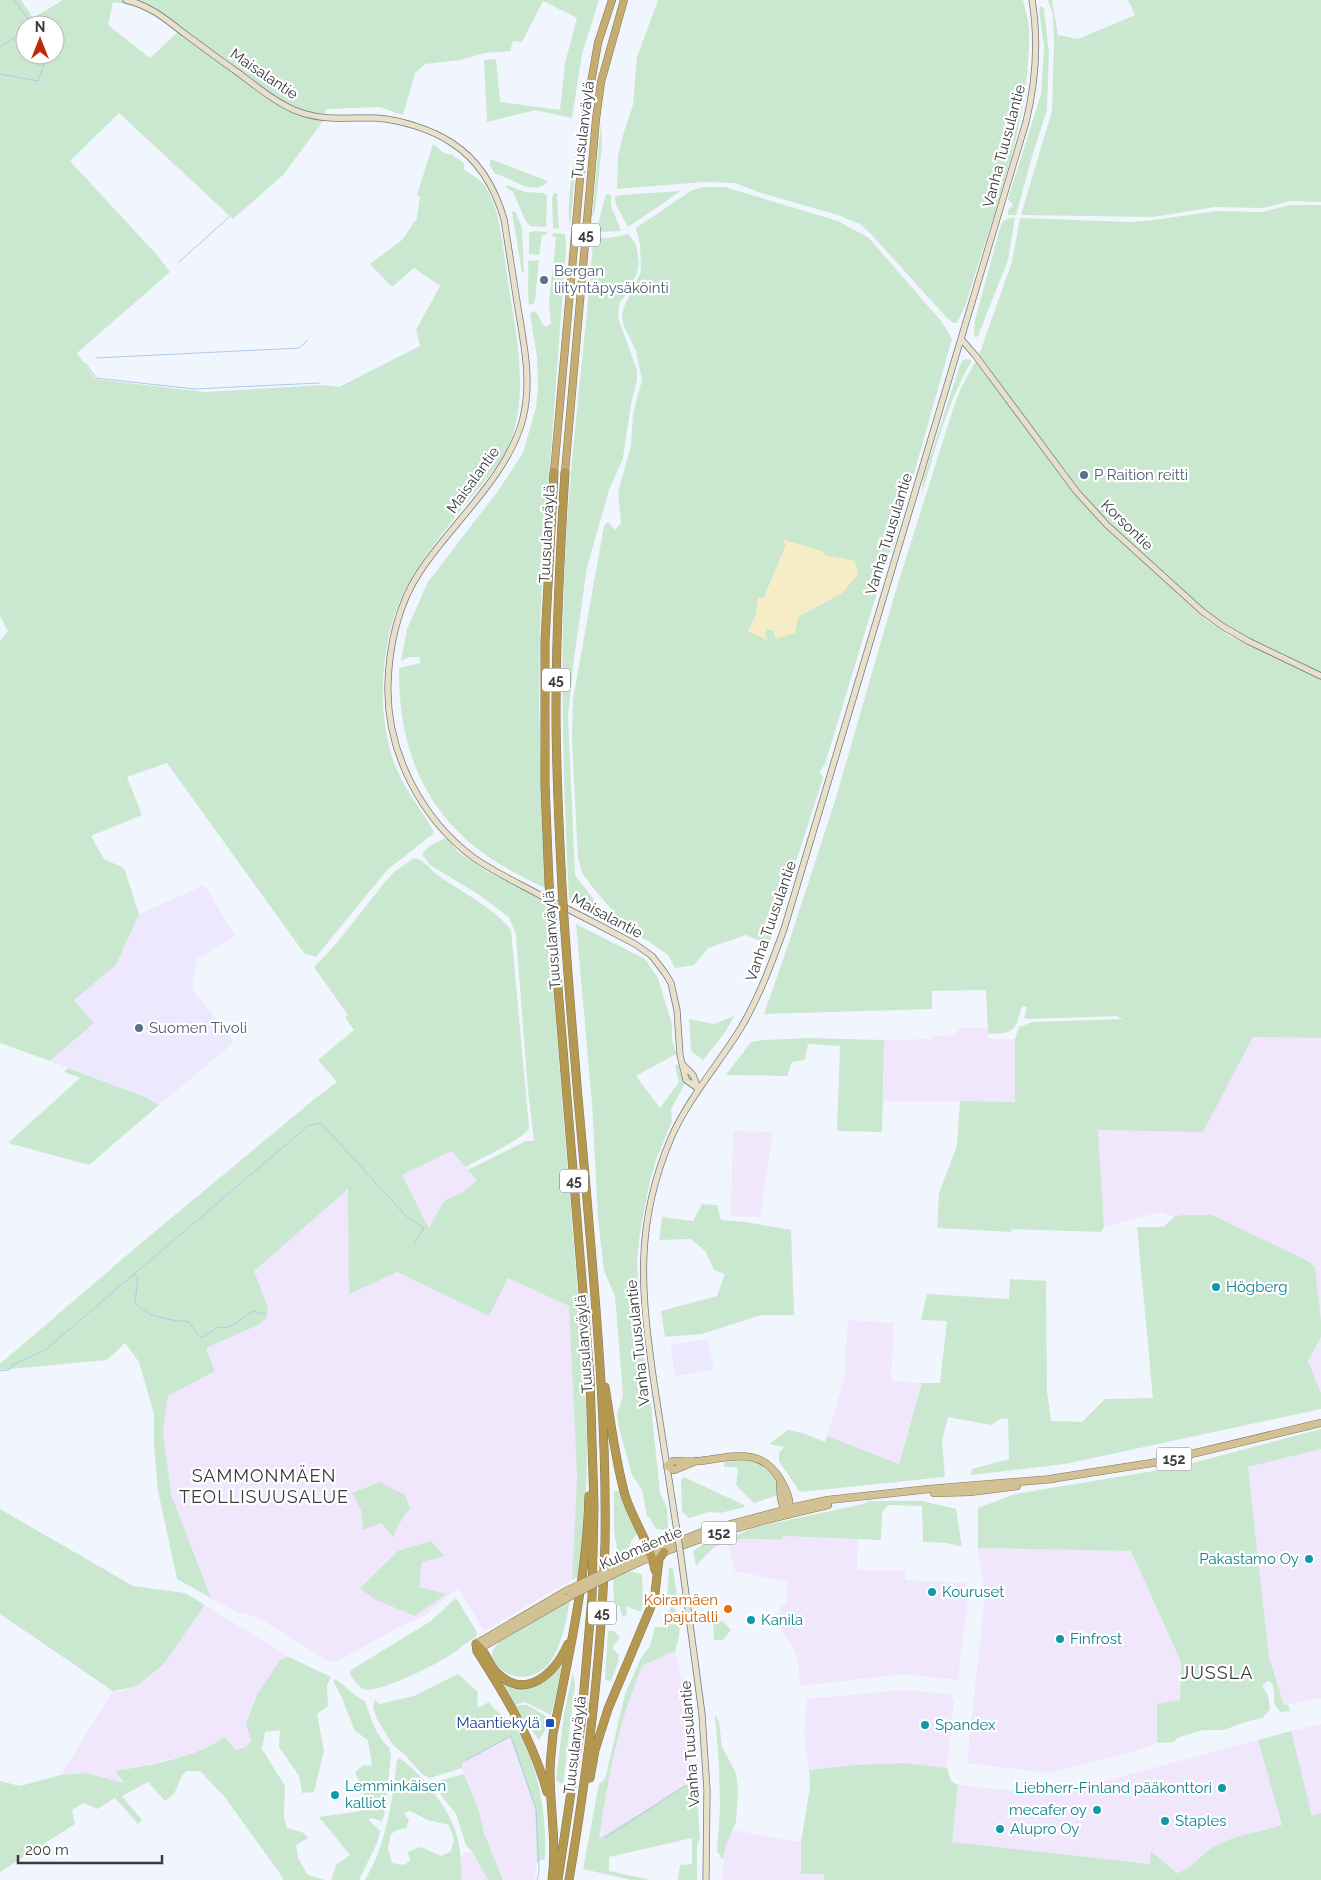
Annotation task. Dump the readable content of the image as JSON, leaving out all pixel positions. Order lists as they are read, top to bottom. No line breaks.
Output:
{"streets":{"highway":["Tuusulanväylä","45"],"main road":["Maisalantie","Vanha Tuusulantie","Korsontie","152","Kulomäentie"]},"crossings":[["Maisalantie","Vanha Tuusulantie"],["Vanha Tuusulantie","Korsontie"]],"districts":["SAMMONMÄEN TEOLLISUUSALUE","JUSSLA"],"places":{"other":["Bergan liityntäpysäköinti","P Raition reitti","Suomen Tivoli","Högberg","Pakastamo Oy","Kouruset","Koiramäen pajutalli","Kanila","Finfrost","Spandex","Liebherr-Finland pääkonttori","Lemminkäisen kalliot","mecafer oy","Staples","Alupro Oy"],"transit":["Maantiekylä"]},"scale_bar":"200 m","north":"top"}
